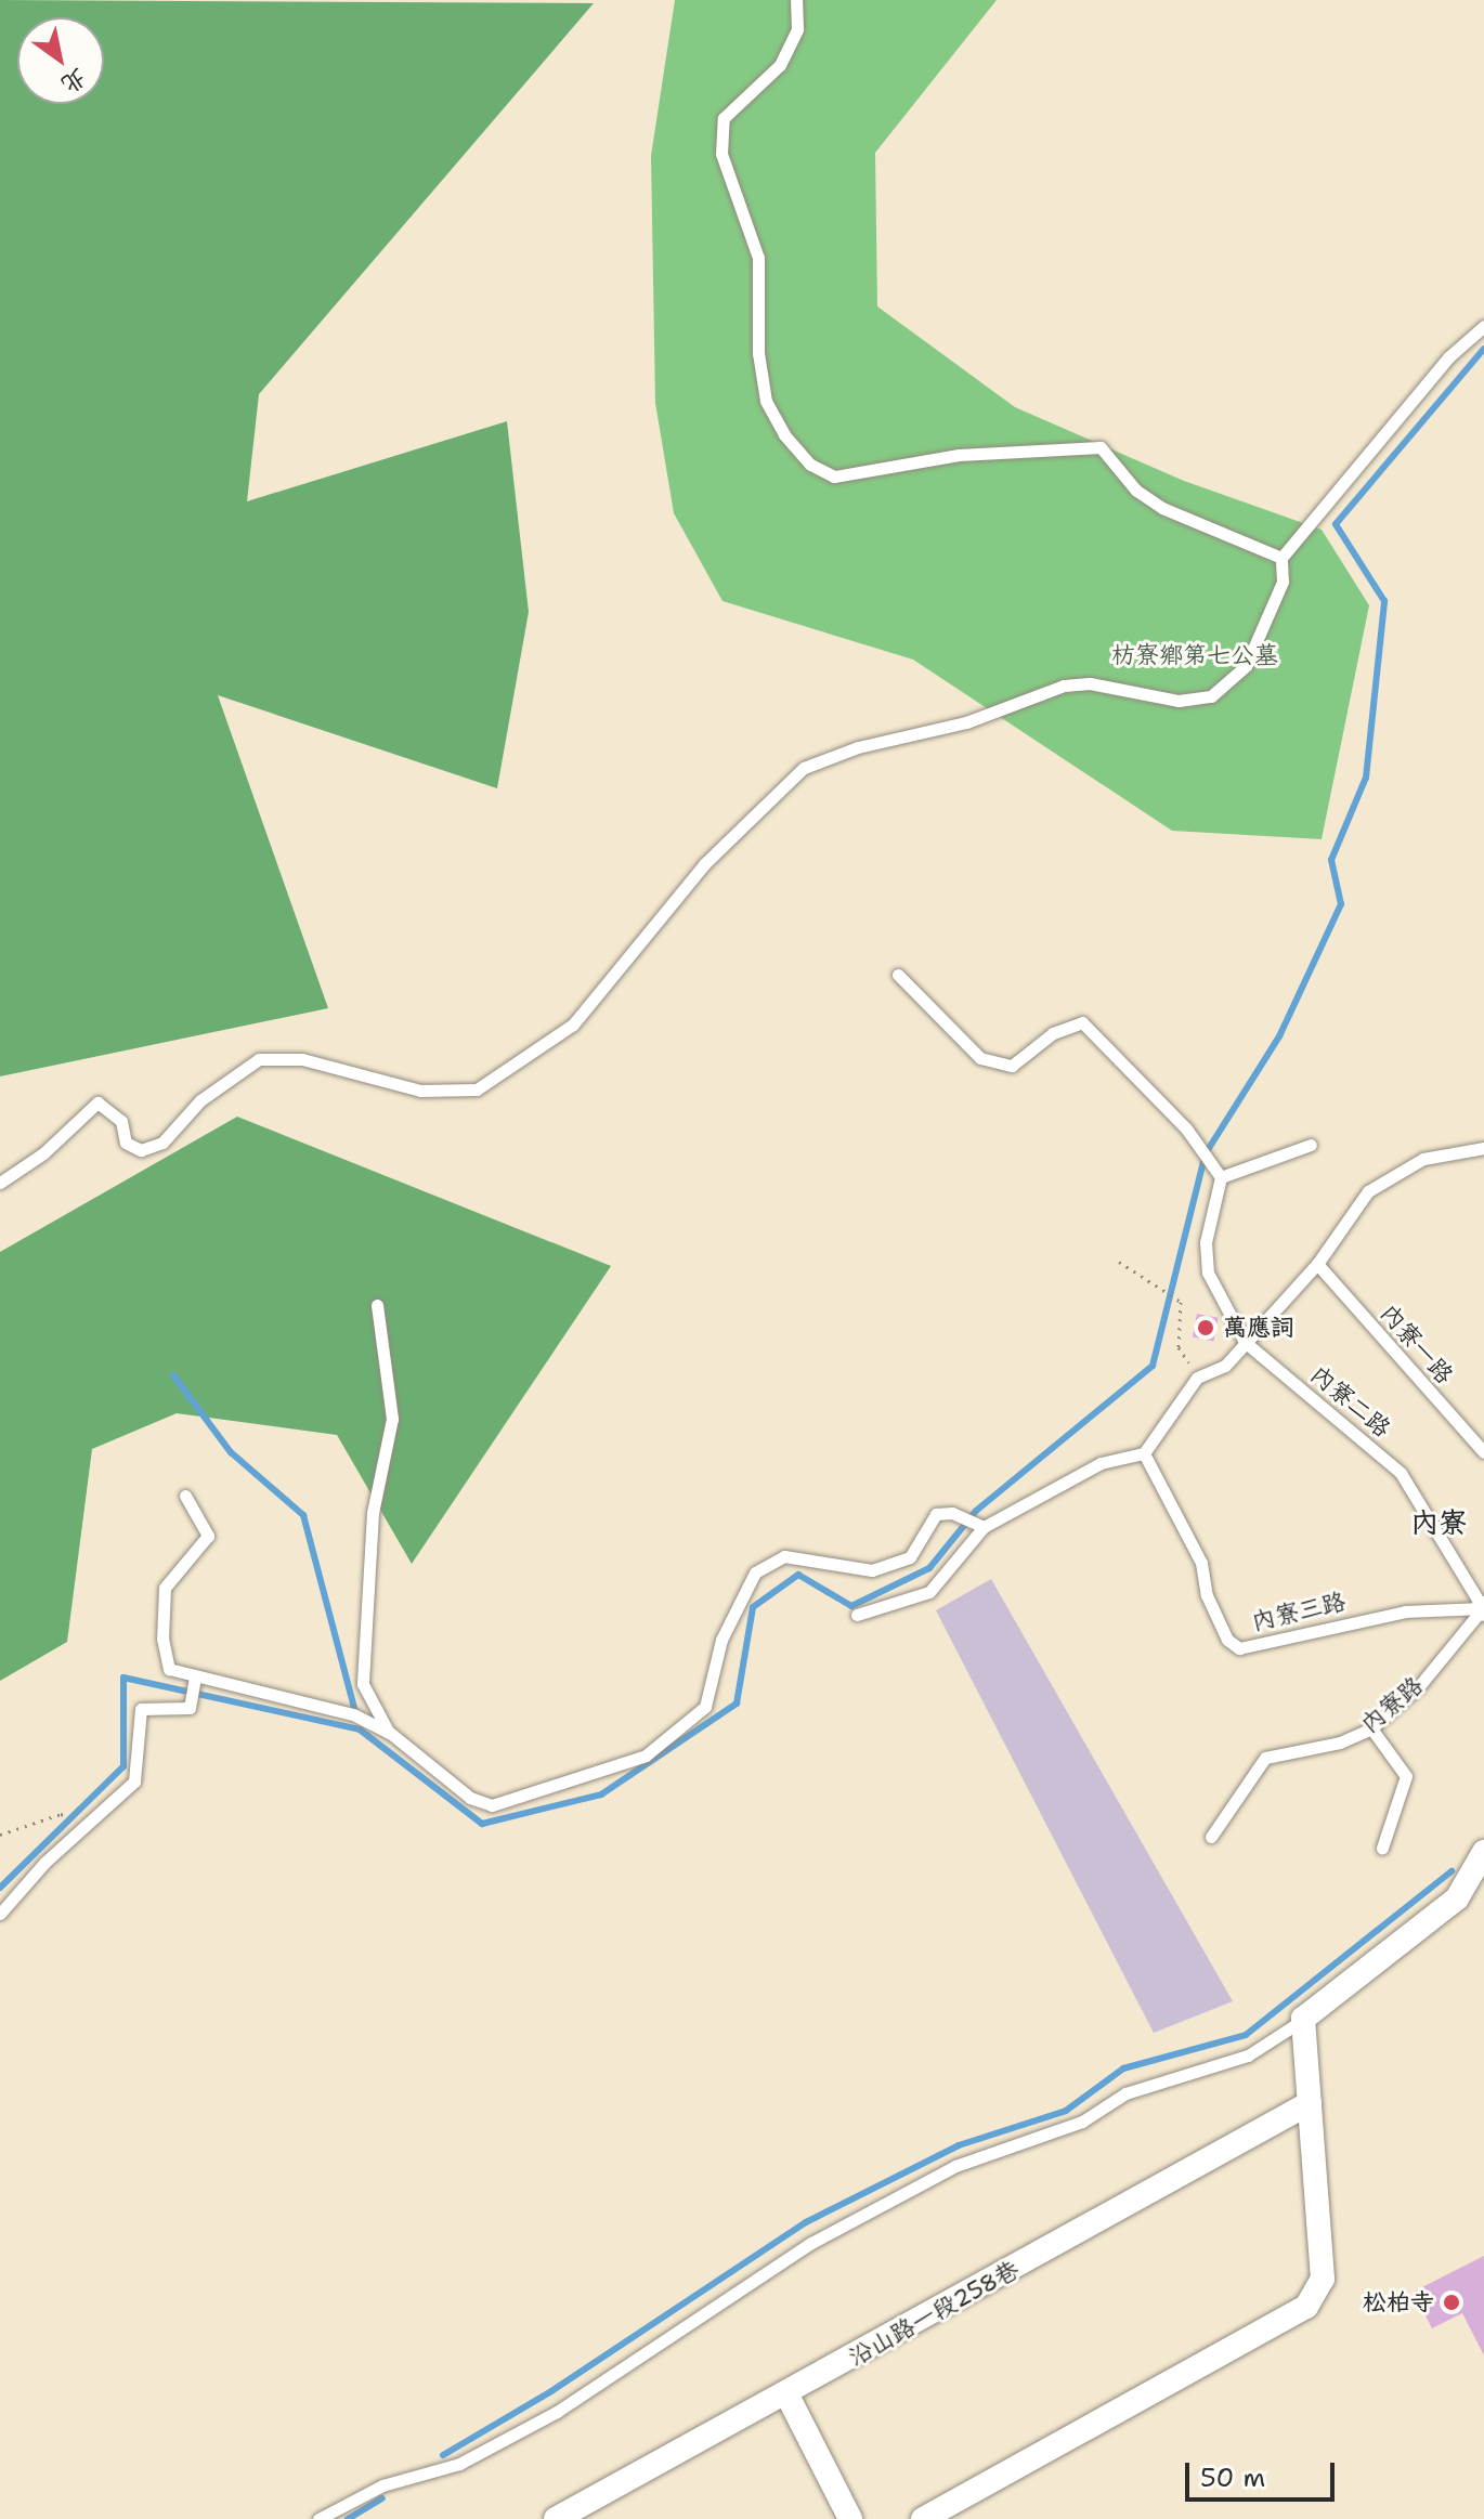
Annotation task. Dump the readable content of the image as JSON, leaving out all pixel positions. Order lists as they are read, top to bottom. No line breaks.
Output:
{"streets":{"street":["沿山路一段258巷"],"lane":["內寮一路","內寮二路","內寮三路","內寮路"]},"crossings":[["內寮二路","內寮三路"],["內寮二路","內寮路"],["內寮三路","內寮路"]],"districts":["内寮"],"parks":["枋寮鄉第七公墓"],"places":["萬應詞","松柏寺"],"scale_bar":"50 m","north":"bottom right"}
